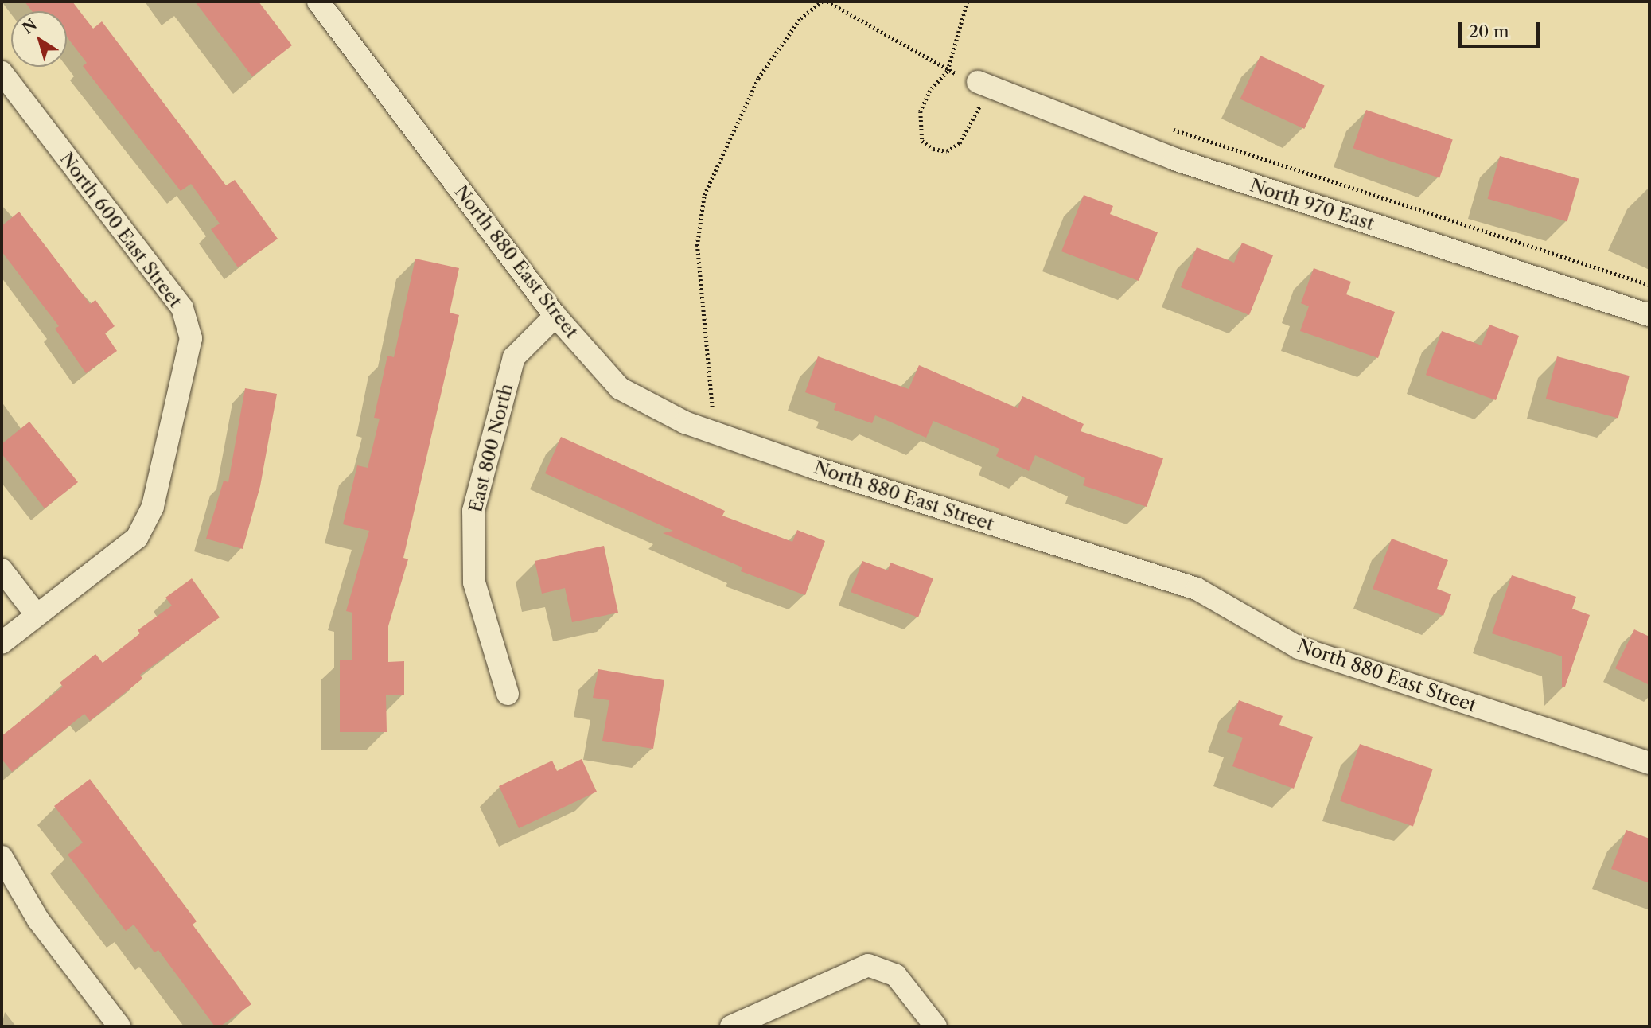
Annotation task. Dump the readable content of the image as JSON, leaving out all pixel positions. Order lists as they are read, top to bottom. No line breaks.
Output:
{"streets":{"street":["North 970 East","North 600 East Street","North 880 East Street","East 800 North"]},"crossings":[["North 880 East Street","East 800 North"]],"scale_bar":"20 m","north":"top left"}
